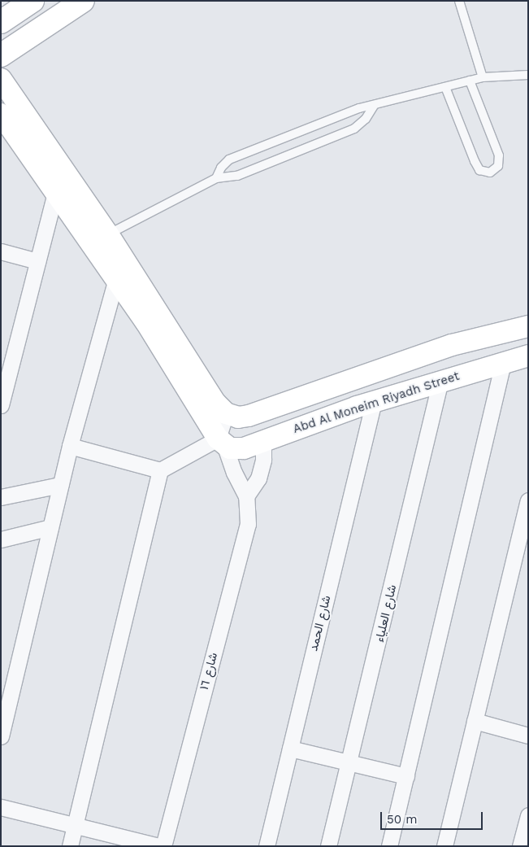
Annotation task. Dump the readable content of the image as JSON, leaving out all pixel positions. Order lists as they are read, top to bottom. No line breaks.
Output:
{"streets":{"main road":["Abd Al Moneim Riyadh Street"],"street":["شارع العلياء","شارع الحمد","شارع ١٦"]},"crossings":[["Abd Al Moneim Riyadh Street","شارع العلياء"],["Abd Al Moneim Riyadh Street","شارع الحمد"],["Abd Al Moneim Riyadh Street","شارع ١٦"]],"scale_bar":"50 m"}
